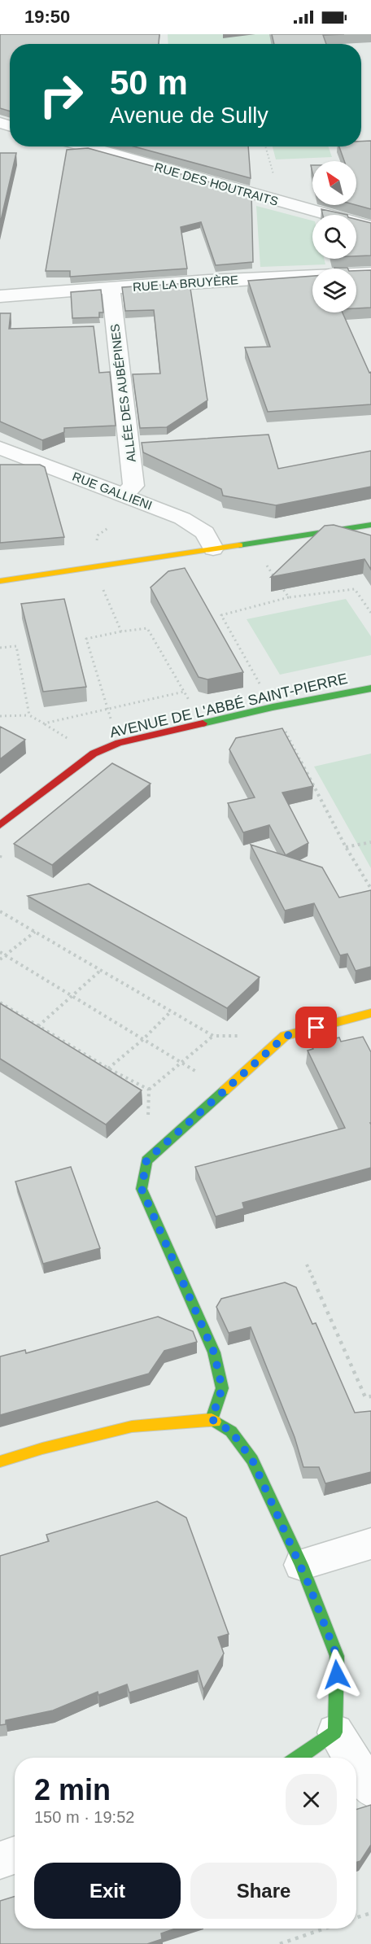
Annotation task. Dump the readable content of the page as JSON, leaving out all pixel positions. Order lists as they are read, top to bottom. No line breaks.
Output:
{"streets":{"street":["RUE DES HOUTRAITS","RUE LA BRUYÈRE","ALLÉE DES AUBÉPINES","RUE GALLIENI","AVENUE DE L'ABBÉ SAINT-PIERRE"]},"crossings":[["RUE LA BRUYÈRE","ALLÉE DES AUBÉPINES"],["ALLÉE DES AUBÉPINES","RUE GALLIENI"]],"north":"top left","page":{"status":"19:50","turn":["50 m","Avenue de Sully"],"heading":["2 min","150 m · 19:52"],"buttons":["Exit","Share"]}}
